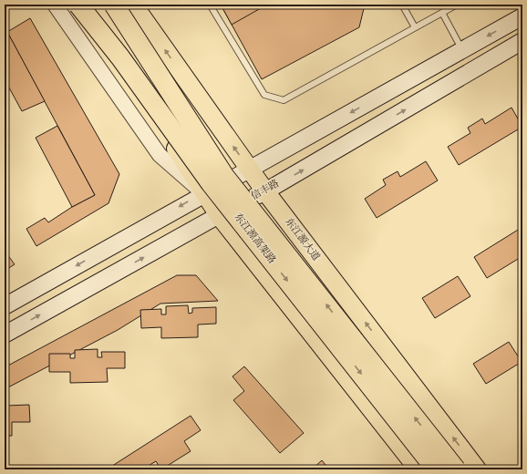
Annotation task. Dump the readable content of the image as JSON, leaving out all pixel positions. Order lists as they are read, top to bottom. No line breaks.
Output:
{"streets":{"highway":["东江源高架路"],"main road":["信丰路","东江源大道"]},"crossings":[["信丰路","东江源大道"]]}
